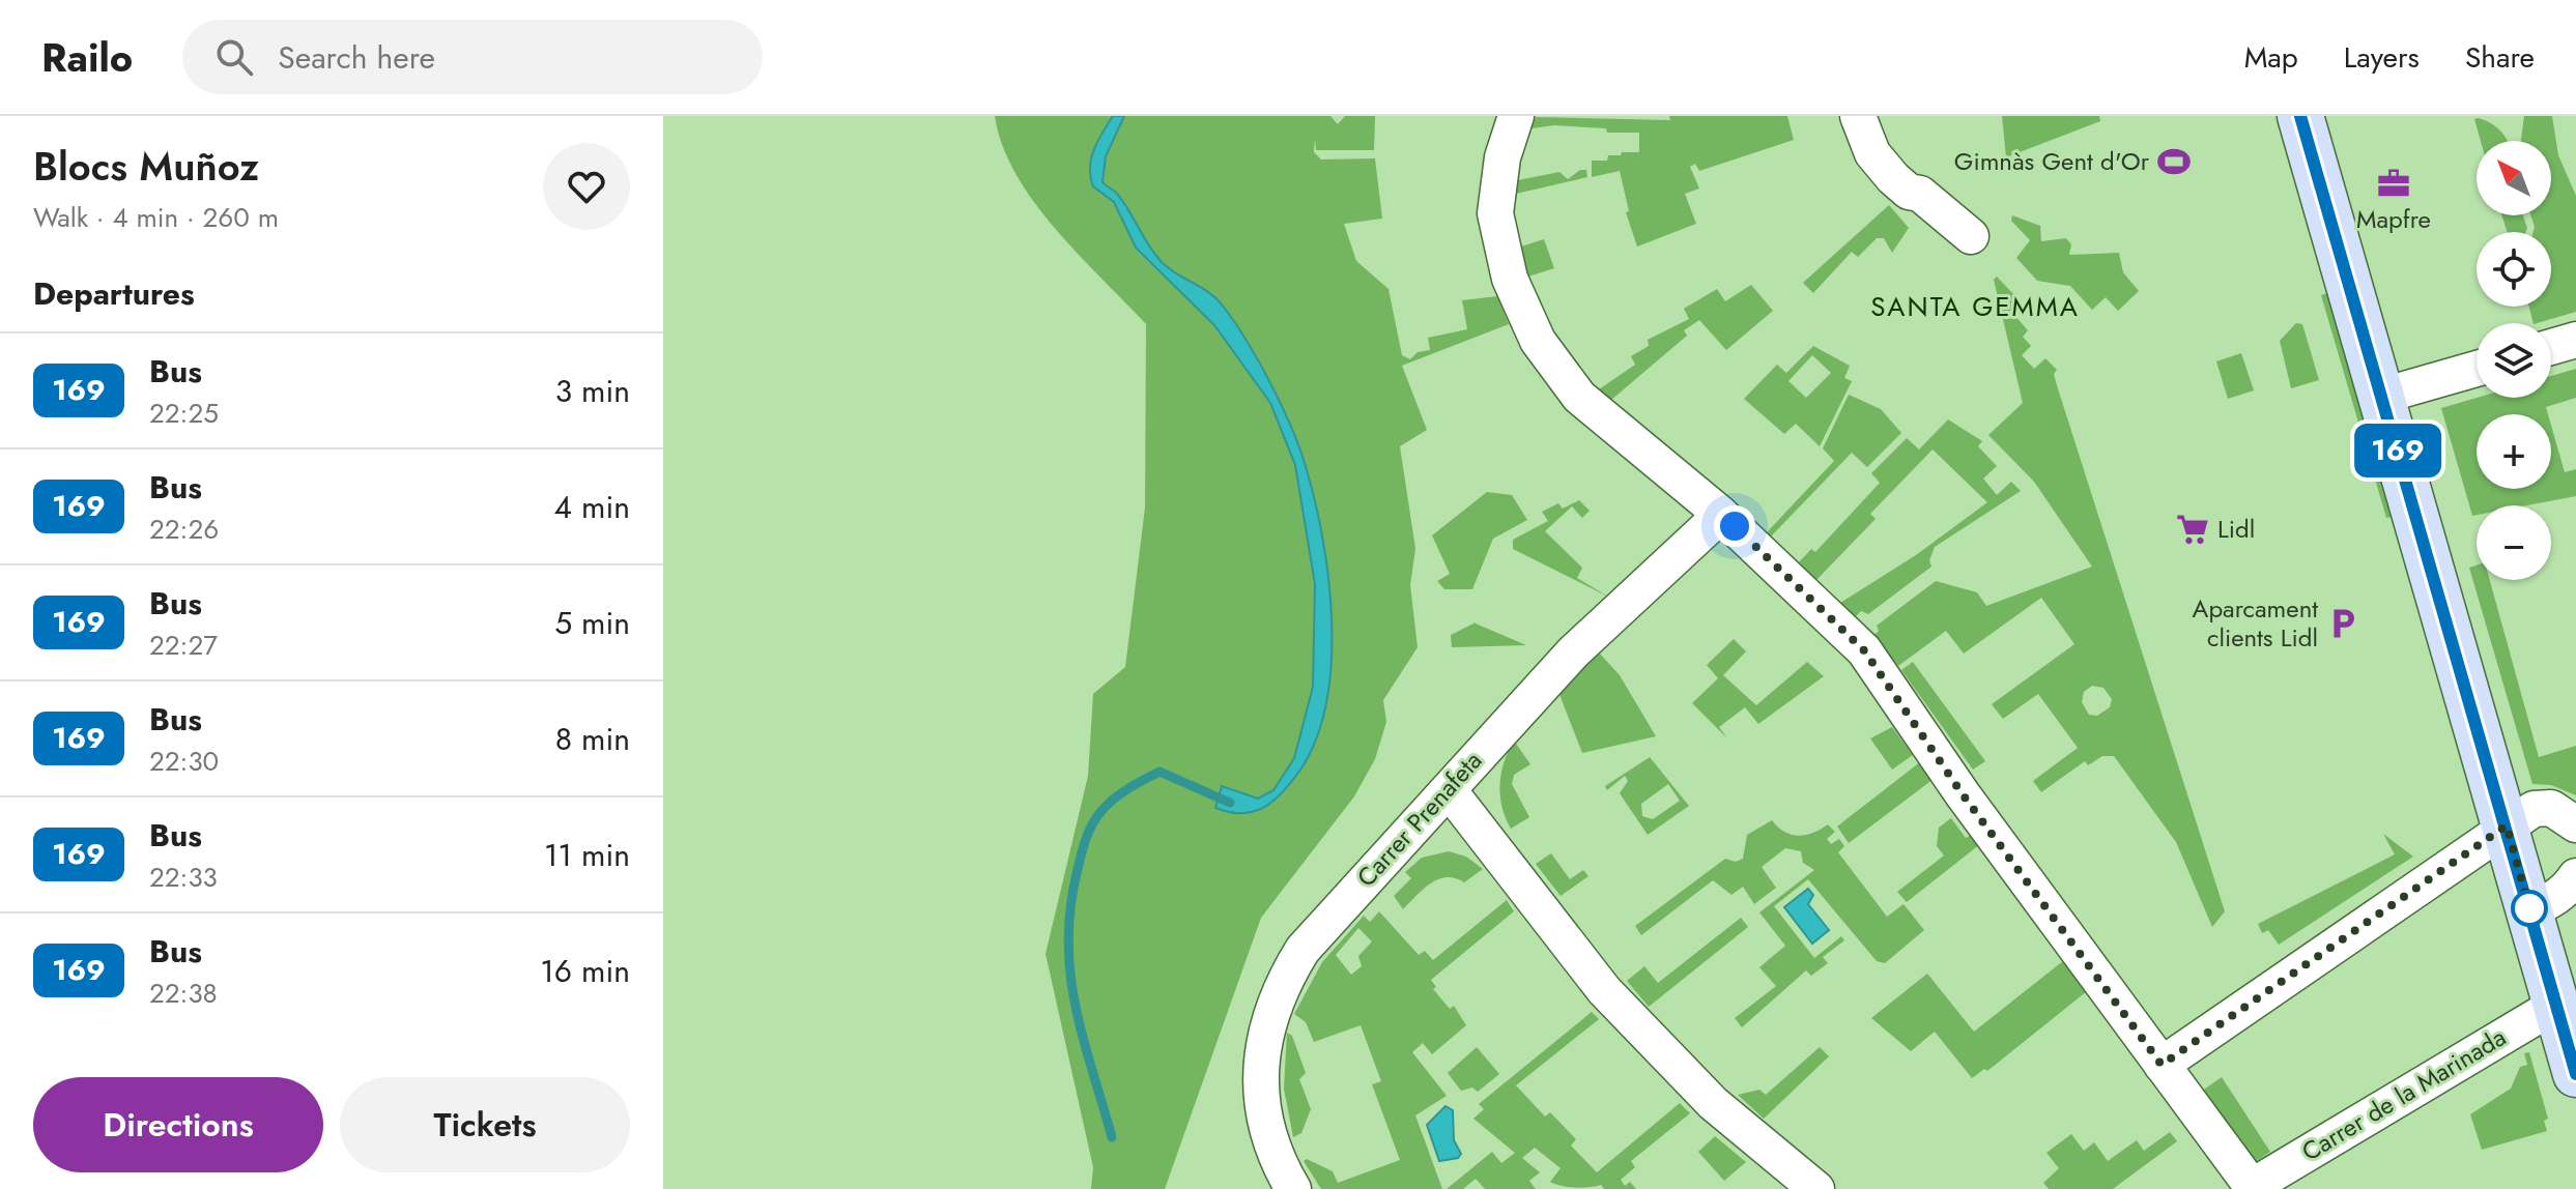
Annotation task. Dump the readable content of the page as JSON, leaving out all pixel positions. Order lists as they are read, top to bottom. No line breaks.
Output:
{"streets":{"street":["Carrer Prenafeta","Carrer de la Marinada"]},"districts":["SANTA GEMMA"],"places":{"sports":["Gimnàs Gent d'Or"],"office":["Mapfre"],"supermarket":["Lidl"],"parking":["Aparcament clients Lidl"]},"lines":["bus line 169"],"north":"top left","page":{"header":"Railo","search":"Search here","nav":["Map","Layers","Share"],"heading":[["Blocs Muñoz","Walk · 4 min · 260 m"],"Departures"],"on_map":"169","map_buttons":["+","−"],"list":[{"mark":"169","name":"Bus","note":"22:25","value":"3 min"},{"mark":"169","name":"Bus","note":"22:26","value":"4 min"},{"mark":"169","name":"Bus","note":"22:27","value":"5 min"},{"mark":"169","name":"Bus","note":"22:30","value":"8 min"},{"mark":"169","name":"Bus","note":"22:33","value":"11 min"},{"mark":"169","name":"Bus","note":"22:38","value":"16 min"}],"buttons":["Directions","Tickets"]}}
